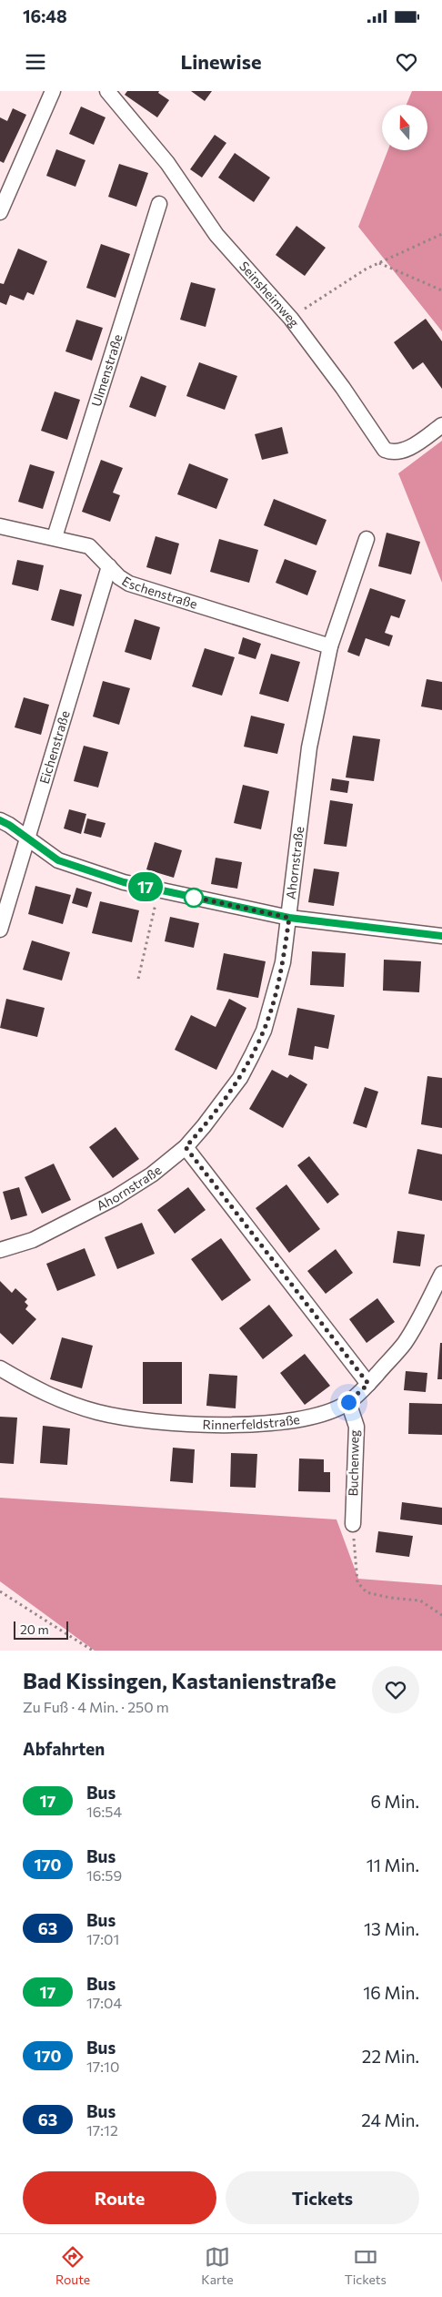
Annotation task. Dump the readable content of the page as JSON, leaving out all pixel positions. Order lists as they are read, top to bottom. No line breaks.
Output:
{"streets":{"street":["Seinsheimweg","Ulmenstraße","Eschenstraße","Eichenstraße","Ahornstraße","Rinnerfeldstraße","Buchenweg"]},"crossings":[["Ulmenstraße","Eschenstraße"],["Eschenstraße","Eichenstraße"],["Eschenstraße","Ahornstraße"],["Rinnerfeldstraße","Buchenweg"]],"lines":["bus line 17"],"scale_bar":"20 m","north":"top","page":{"status":"16:48","header":"Linewise","on_map":"17","scale":"20 m","heading":[["Bad Kissingen, Kastanienstraße","Zu Fuß · 4 Min. · 250 m"],"Abfahrten"],"list":[{"mark":"17","name":"Bus","note":"16:54","value":"6 Min."},{"mark":"170","name":"Bus","note":"16:59","value":"11 Min."},{"mark":"63","name":"Bus","note":"17:01","value":"13 Min."},{"mark":"17","name":"Bus","note":"17:04","value":"16 Min."},{"mark":"170","name":"Bus","note":"17:10","value":"22 Min."},{"mark":"63","name":"Bus","note":"17:12","value":"24 Min."}],"buttons":["Route","Tickets"],"tabs":["Route","Karte","Tickets"]}}
